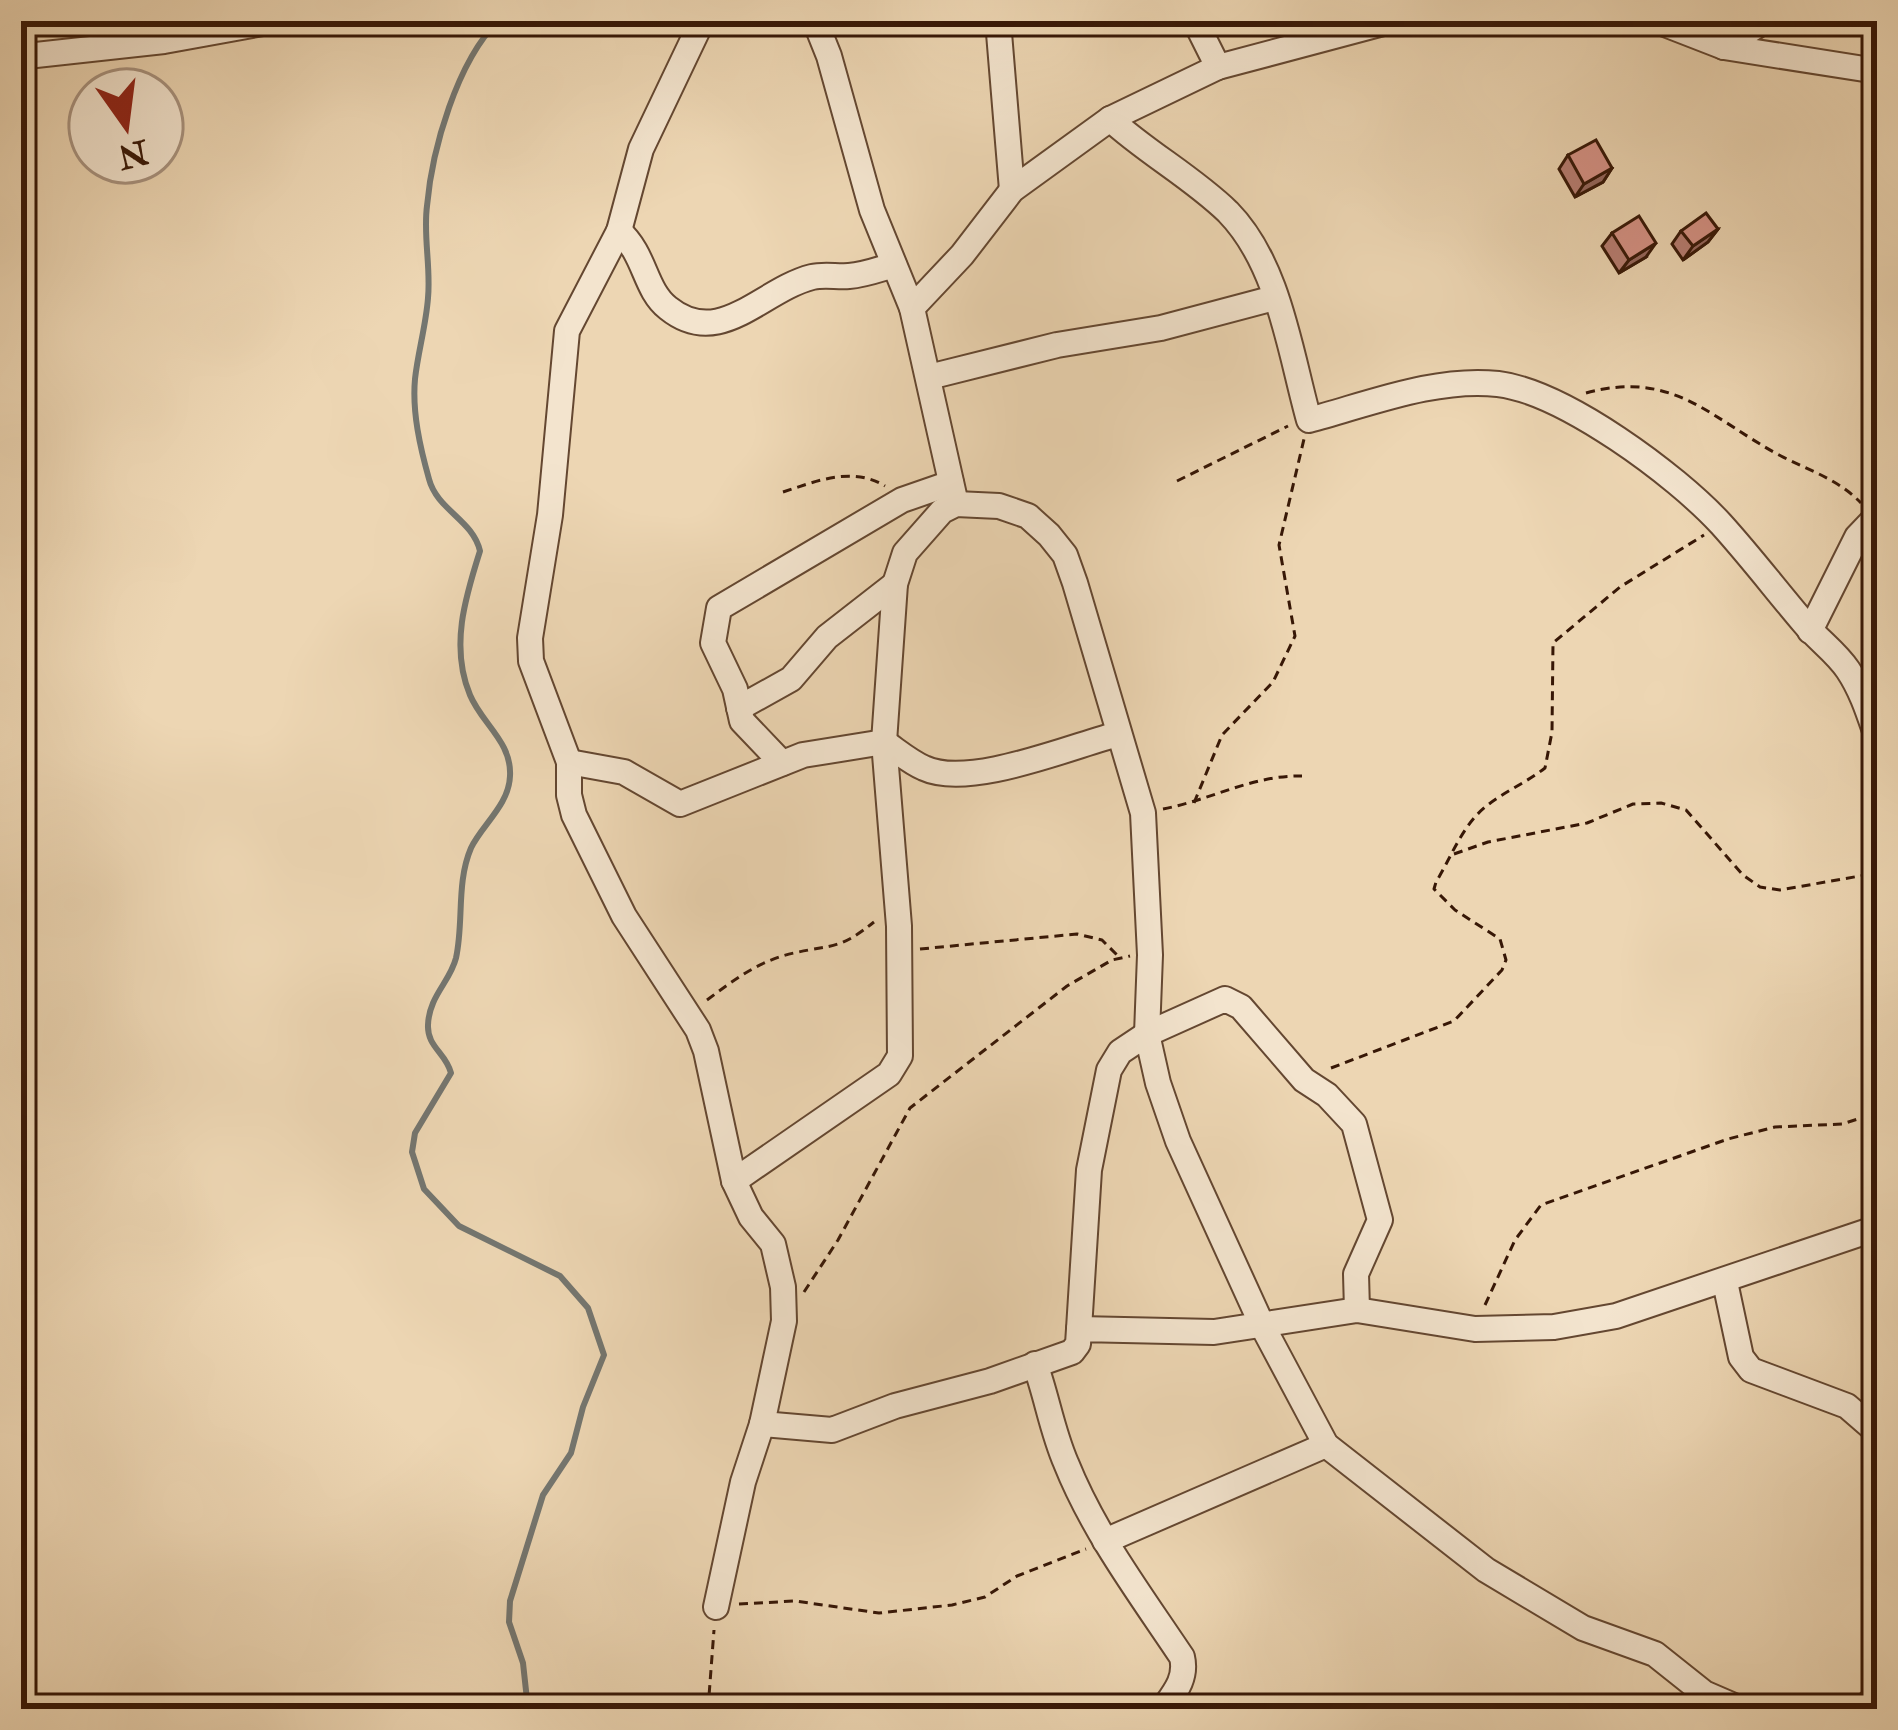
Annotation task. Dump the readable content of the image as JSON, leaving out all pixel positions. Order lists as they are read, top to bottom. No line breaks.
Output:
{"north":"bottom"}
